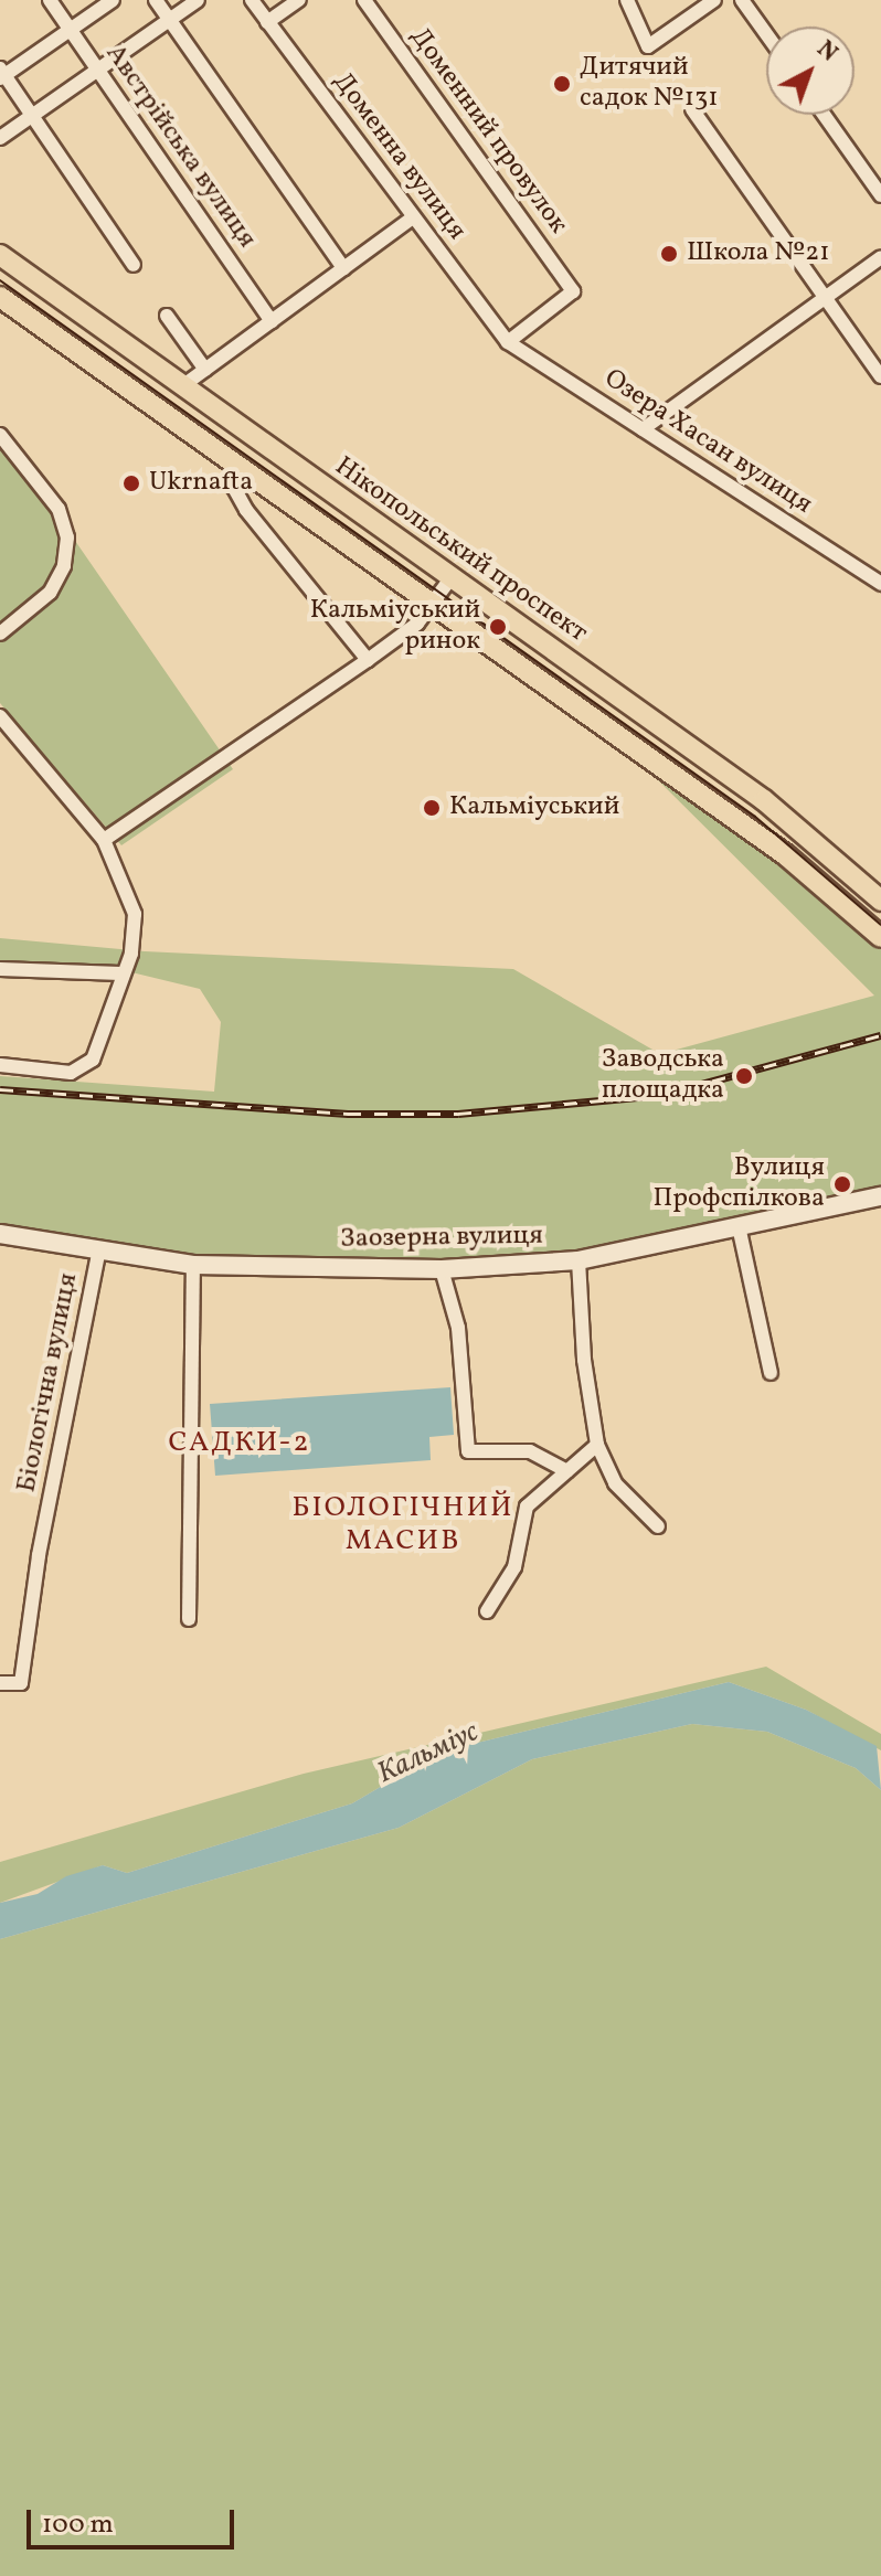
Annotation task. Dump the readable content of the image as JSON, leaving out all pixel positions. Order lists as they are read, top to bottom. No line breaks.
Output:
{"streets":{"main road":["Нікопольський проспект"],"street":["Доменний провулок","Австрійська вулиця","Доменна вулиця","Озера Хасан вулиця","Заозерна вулиця","Біологічна вулиця"]},"crossings":[["Доменний провулок","Доменна вулиця"],["Доменний провулок","Озера Хасан вулиця"],["Доменна вулиця","Озера Хасан вулиця"],["Заозерна вулиця","Біологічна вулиця"]],"districts":["САДКИ-2","БІОЛОГІЧНИЙ МАСИВ"],"water":["Кальміус"],"places":["Дитячий садок №131","Школа №21","Ukrnafta","Кальміуський ринок","Кальміуський","Заводська площадка","Вулиця Профспілкова"],"scale_bar":"100 m","north":"top right"}
